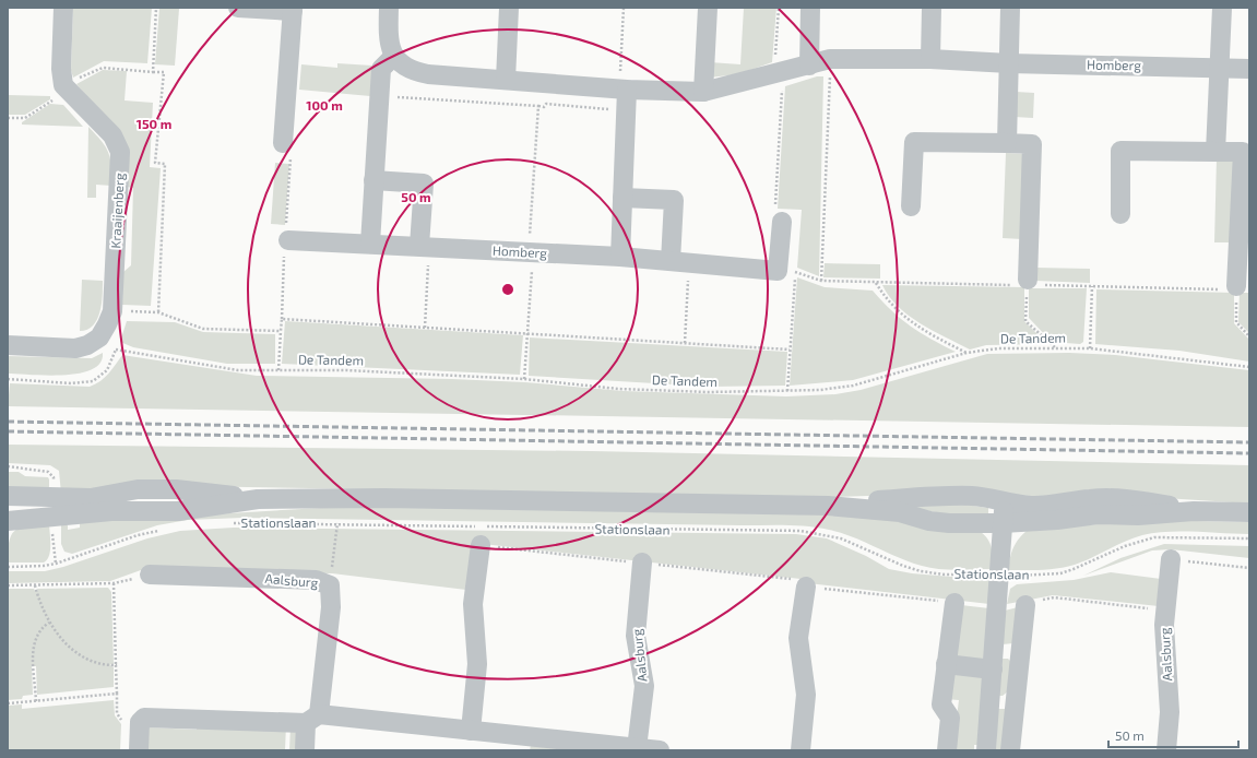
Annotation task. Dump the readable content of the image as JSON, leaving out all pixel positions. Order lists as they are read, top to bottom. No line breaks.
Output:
{"streets":{"street":["Homberg","Kraaijenberg","Stationslaan","Aalsburg"],"path":["De Tandem"]},"scale_bar":"50 m","rings":["100 m","150 m","50 m"]}
